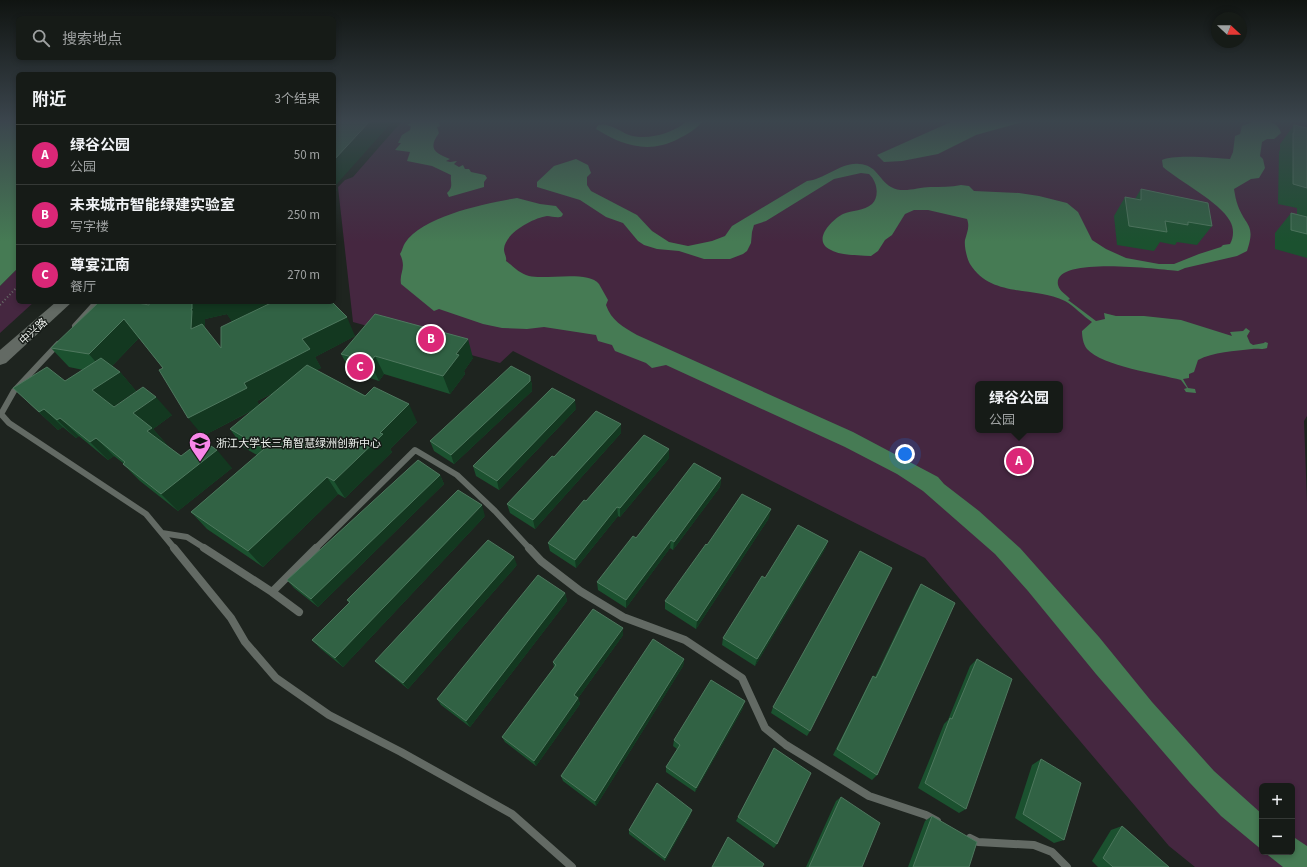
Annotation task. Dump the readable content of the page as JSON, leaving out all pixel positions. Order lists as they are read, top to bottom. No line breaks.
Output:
{"streets":{"main road":["中兴路"]},"places":{"school or university":["浙江大学长三角智慧绿洲创新中心"]},"north":"right","page":{"search":"搜索地点","heading":["附近","3个结果"],"list":[{"mark":"A","name":"绿谷公园","note":"公园","value":"50 m"},{"mark":"B","name":"未来城市智能绿建实验室","note":"写字楼","value":"250 m"},{"mark":"C","name":"尊宴江南","note":"餐厅","value":"270 m"}],"pins":["B","C","A"],"popup":["绿谷公园","公园"],"map_buttons":["+","−"]}}
